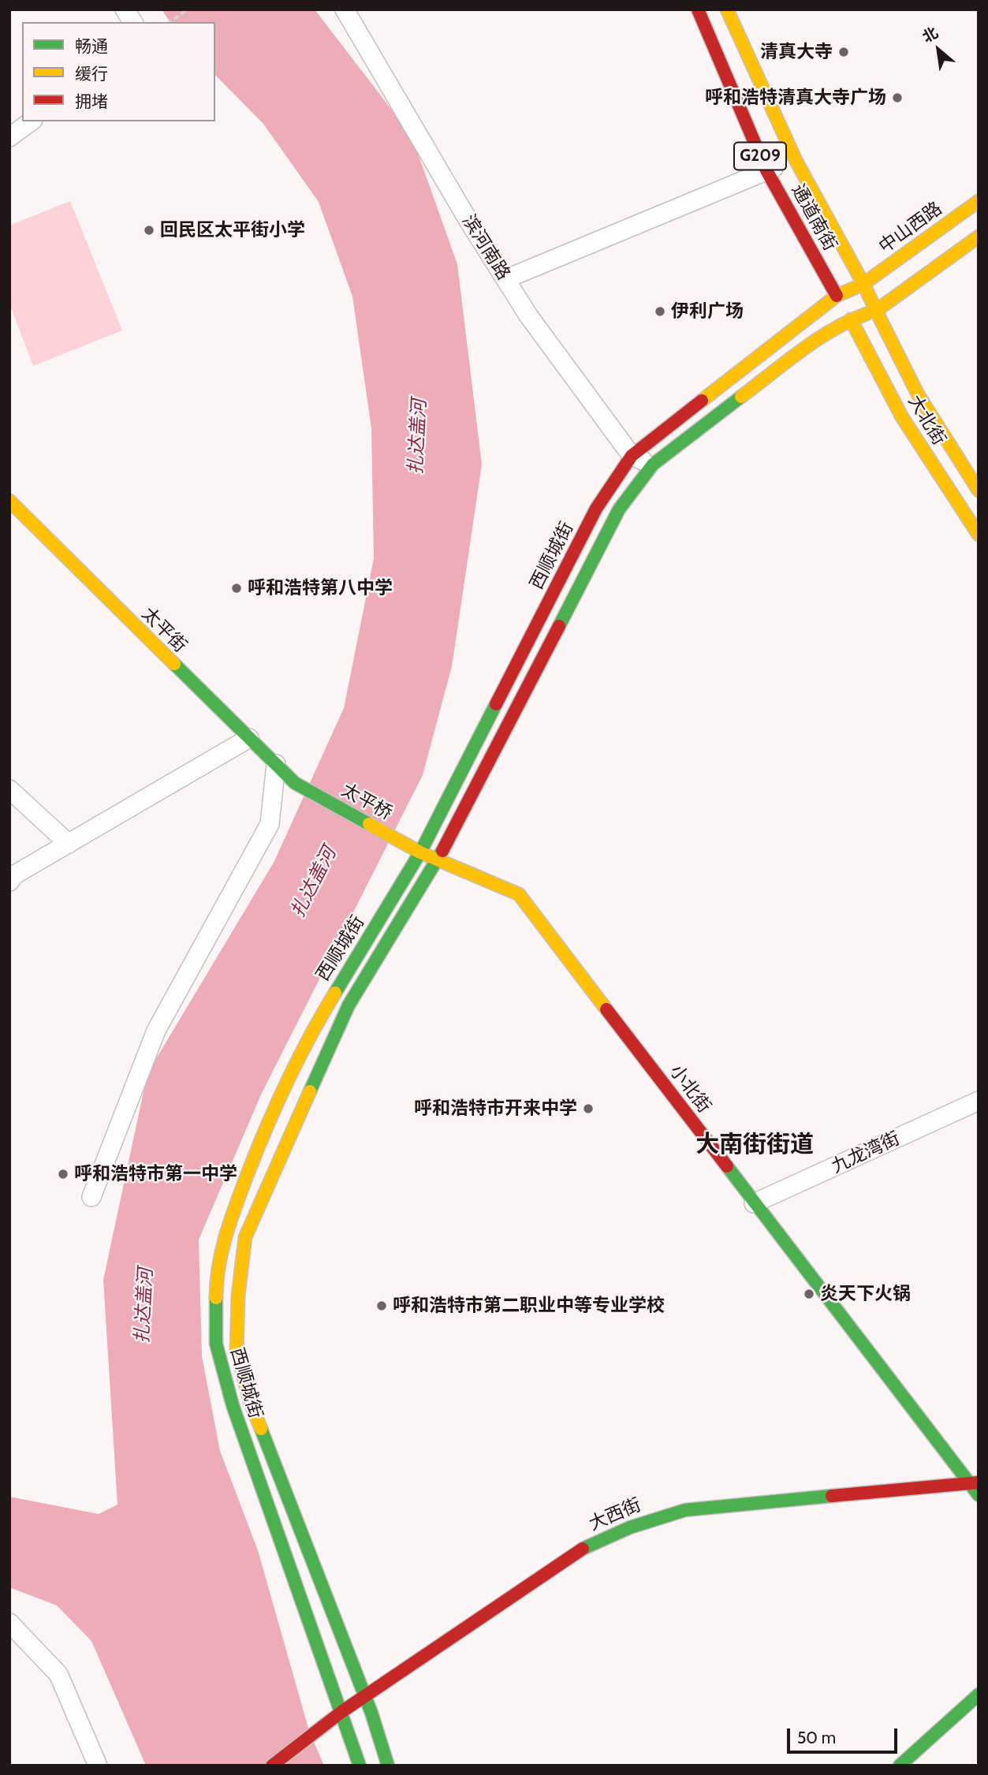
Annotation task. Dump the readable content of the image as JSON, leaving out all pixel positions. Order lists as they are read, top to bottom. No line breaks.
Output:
{"streets":{"main road":["G209","通道南街","中山西路","大北街","西顺城街","太平街","太平桥","小北街","大西街"],"street":["滨河南路","九龙湾街"]},"crossings":[["通道南街","中山西路"],["通道南街","大北街"],["通道南街","西顺城街"],["中山西路","大北街"],["中山西路","西顺城街"],["滨河南路","西顺城街"],["大北街","西顺城街"],["西顺城街","太平桥"],["西顺城街","小北街"],["西顺城街","大西街"],["太平街","太平桥"],["太平桥","小北街"],["小北街","九龙湾街"],["小北街","大西街"]],"districts":["大南街街道"],"water":["扎达盖河"],"places":["清真大寺","呼和浩特清真大寺广场","回民区太平街小学","伊利广场","呼和浩特第八中学","呼和浩特市开来中学","呼和浩特市第一中学","炎天下火锅","呼和浩特市第二职业中等专业学校"],"legend":["畅通","缓行","拥堵"],"scale_bar":"50 m","north":"top left"}
